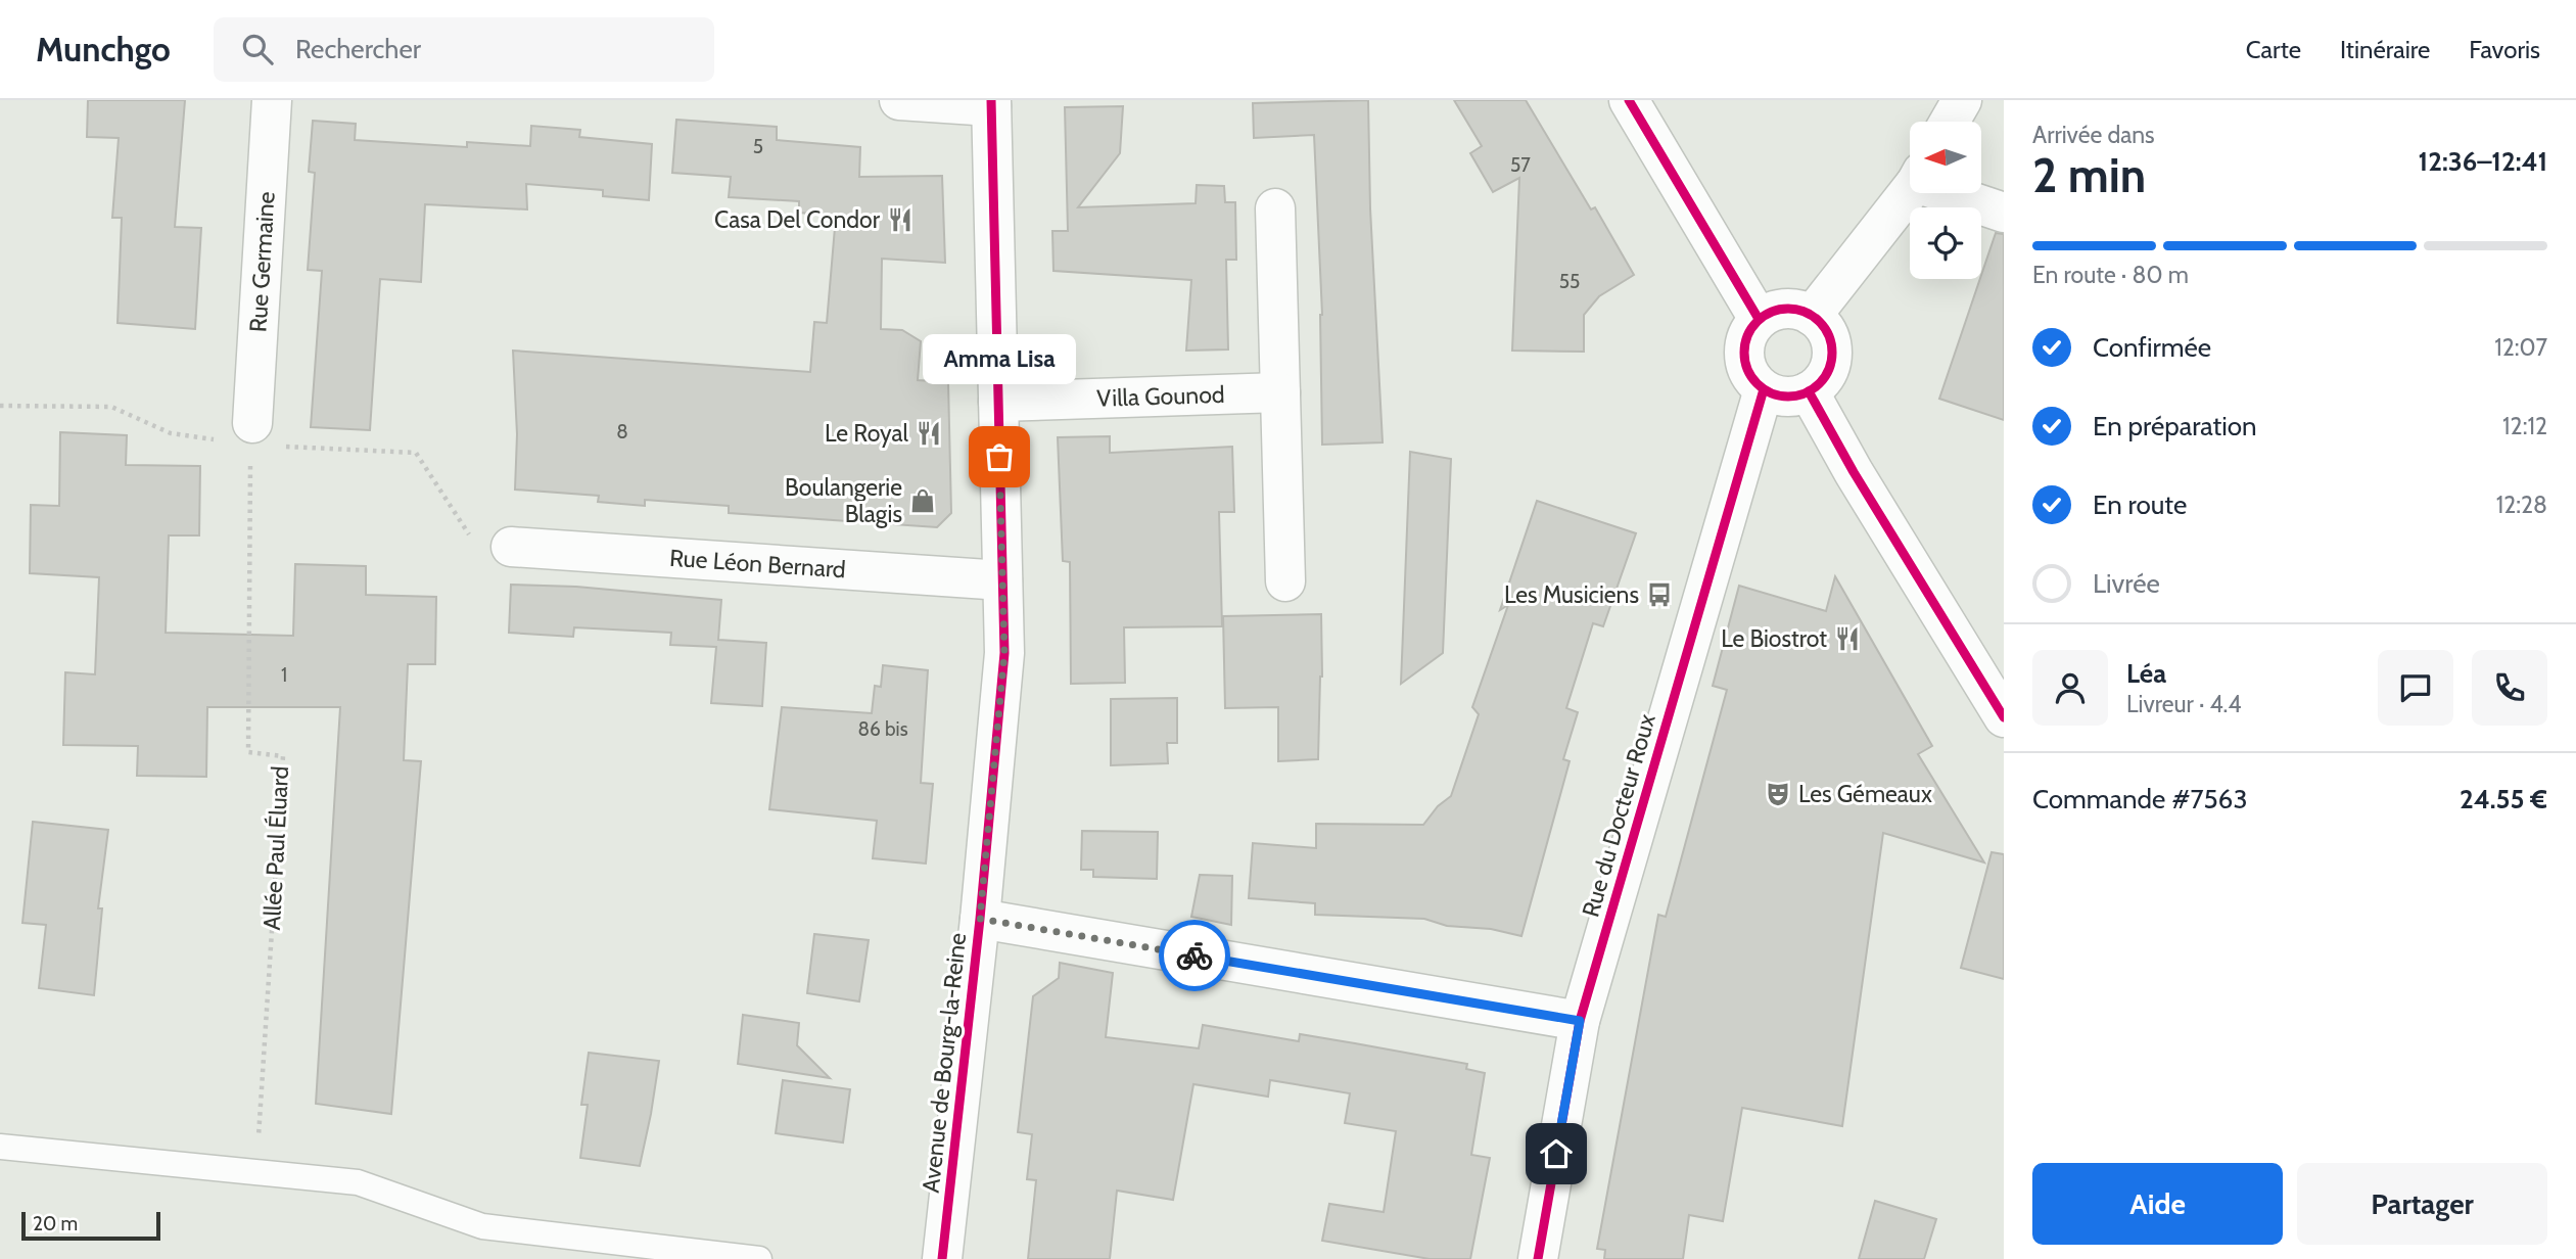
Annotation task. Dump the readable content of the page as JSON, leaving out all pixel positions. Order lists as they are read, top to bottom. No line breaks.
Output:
{"streets":{"street":["Rue Germaine","Villa Gounod","Rue Léon Bernard","Rue du Docteur Roux","Avenue de Bourg-la-Reine"],"path":["Allée Paul Éluard"]},"crossings":[["Rue Germaine","Allée Paul Éluard"],["Villa Gounod","Avenue de Bourg-la-Reine"],["Rue Léon Bernard","Avenue de Bourg-la-Reine"]],"places":{"restaurant":["Casa Del Condor","Le Royal","Le Biostrot"],"other":["Amma Lisa"],"shop":["Boulangerie Blagis"],"bus stop":["Les Musiciens"],"theatre":["Les Gémeaux"]},"house_numbers":["5","57","55","8","1","86 bis"],"scale_bar":"20 m","north":"left","page":{"header":"Munchgo","search":"Rechercher","nav":["Carte","Itinéraire","Favoris"],"heading":["2 min","Arrivée dans","12:36–12:41"],"panel":["Léa","Livreur · 4.4","Commande #7563","24.55 €"],"bar":"En route · 80 m","list":[["Confirmée","12:07"],["En préparation","12:12"],["En route","12:28"],"Livrée"],"bubble":"Amma Lisa","buttons":["Aide","Partager"],"scale":"20 m"}}
